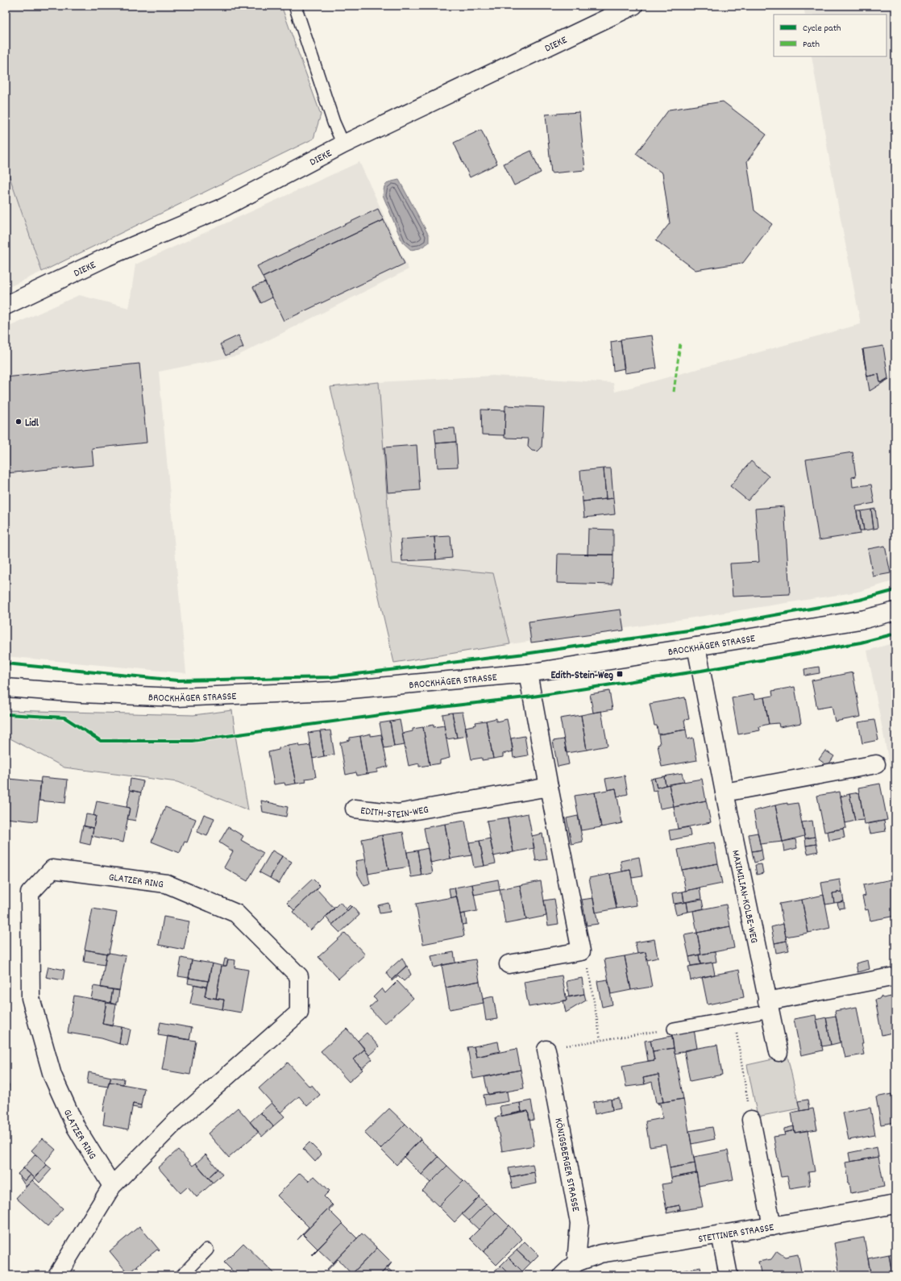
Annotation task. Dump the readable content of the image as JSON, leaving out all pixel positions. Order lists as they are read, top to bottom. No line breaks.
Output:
{"streets":{"street":["DIEKE","BROCKHÄGER STRASSE","EDITH-STEIN-WEG","GLATZER RING","MAXIMILIAN-KOLBE-WEG","KÖNIGSBERGER STRASSE","STETTINER STRASSE"]},"crossings":[["BROCKHÄGER STRASSE","MAXIMILIAN-KOLBE-WEG"],["KÖNIGSBERGER STRASSE","STETTINER STRASSE"]],"places":{"other":["Lidl"],"transit":["Edith-Stein-Weg"]},"legend":["Cycle path","Path"]}
